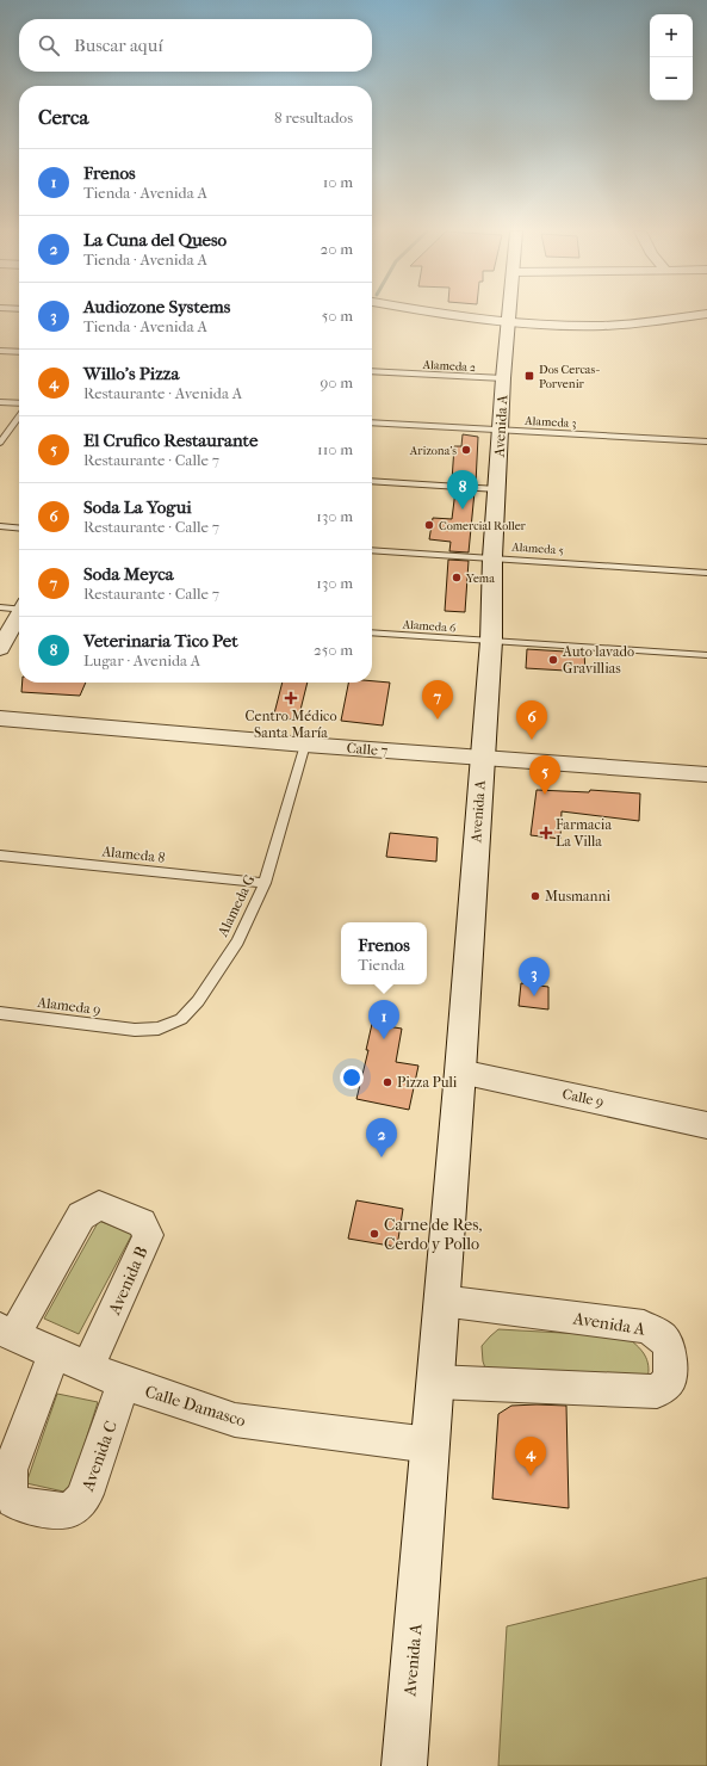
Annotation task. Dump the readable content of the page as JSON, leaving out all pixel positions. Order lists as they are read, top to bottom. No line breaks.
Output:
{"streets":{"street":["Avenida A","Calle 7","Calle 9","Avenida B","Calle Damasco","Avenida C"],"lane":["Alameda 2","Alameda 3","Alameda 5","Alameda 6","Alameda 8","Alameda G","Alameda 9"]},"crossings":[["Alameda 2","Avenida A"],["Alameda 3","Avenida A"],["Avenida A","Alameda 5"],["Avenida A","Alameda 6"],["Avenida A","Calle 7"],["Avenida A","Calle 9"],["Avenida A","Calle Damasco"],["Calle 7","Alameda G"],["Alameda 8","Alameda G"],["Alameda G","Alameda 9"],["Avenida B","Calle Damasco"],["Calle Damasco","Avenida C"]],"places":{"transit":["Dos Cercas- Porvenir"],"other":["Arizona's","Comercial Roller","Yema","Auto lavado Gravillias","Musmanni","Pizza Puli","Carne de Res, Cerdo y Pollo"],"health":["Centro Médico Santa María","Farmacia La Villa"]},"page":{"map_buttons":["+","−"],"search":"Buscar aquí","heading":["Cerca","8 resultados"],"list":[{"mark":"1","name":"Frenos","note":"Tienda · Avenida A","value":"10 m"},{"mark":"2","name":"La Cuna del Queso","note":"Tienda · Avenida A","value":"20 m"},{"mark":"3","name":"Audiozone Systems","note":"Tienda · Avenida A","value":"50 m"},{"mark":"4","name":"Willo's Pizza","note":"Restaurante · Avenida A","value":"90 m"},{"mark":"5","name":"El Crufico Restaurante","note":"Restaurante · Calle 7","value":"110 m"},{"mark":"6","name":"Soda La Yogui","note":"Restaurante · Calle 7","value":"130 m"},{"mark":"7","name":"Soda Meyca","note":"Restaurante · Calle 7","value":"130 m"},{"mark":"8","name":"Veterinaria Tico Pet","note":"Lugar · Avenida A","value":"250 m"}],"pins":["8","7","6","5","3","1","2","4"],"popup":["Frenos","Tienda"]}}
